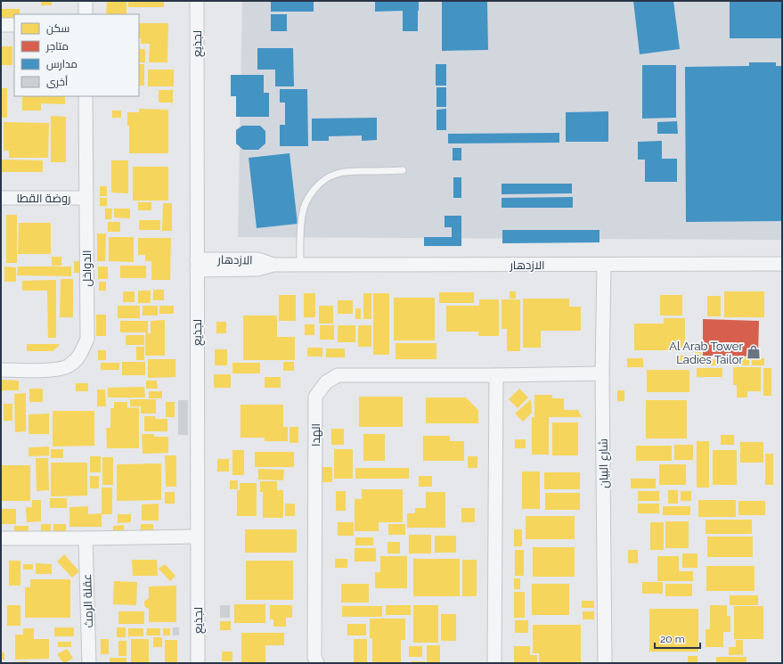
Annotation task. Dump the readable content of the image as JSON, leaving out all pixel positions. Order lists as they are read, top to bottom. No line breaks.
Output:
{"streets":{"street":["لجذيع","روضة القطا","الازدهار","الدواخل","الهدا","شارع البيان","عقلة الرمث"]},"crossings":[["لجذيع","الازدهار"],["روضة القطا","الدواخل"],["الازدهار","شارع البيان"],["الهدا","شارع البيان"]],"places":{"shop":["Al Arab Tower Ladies Tailor"]},"legend":["سكن","متاجر","مدارس","أخرى"],"scale_bar":"20 m"}
